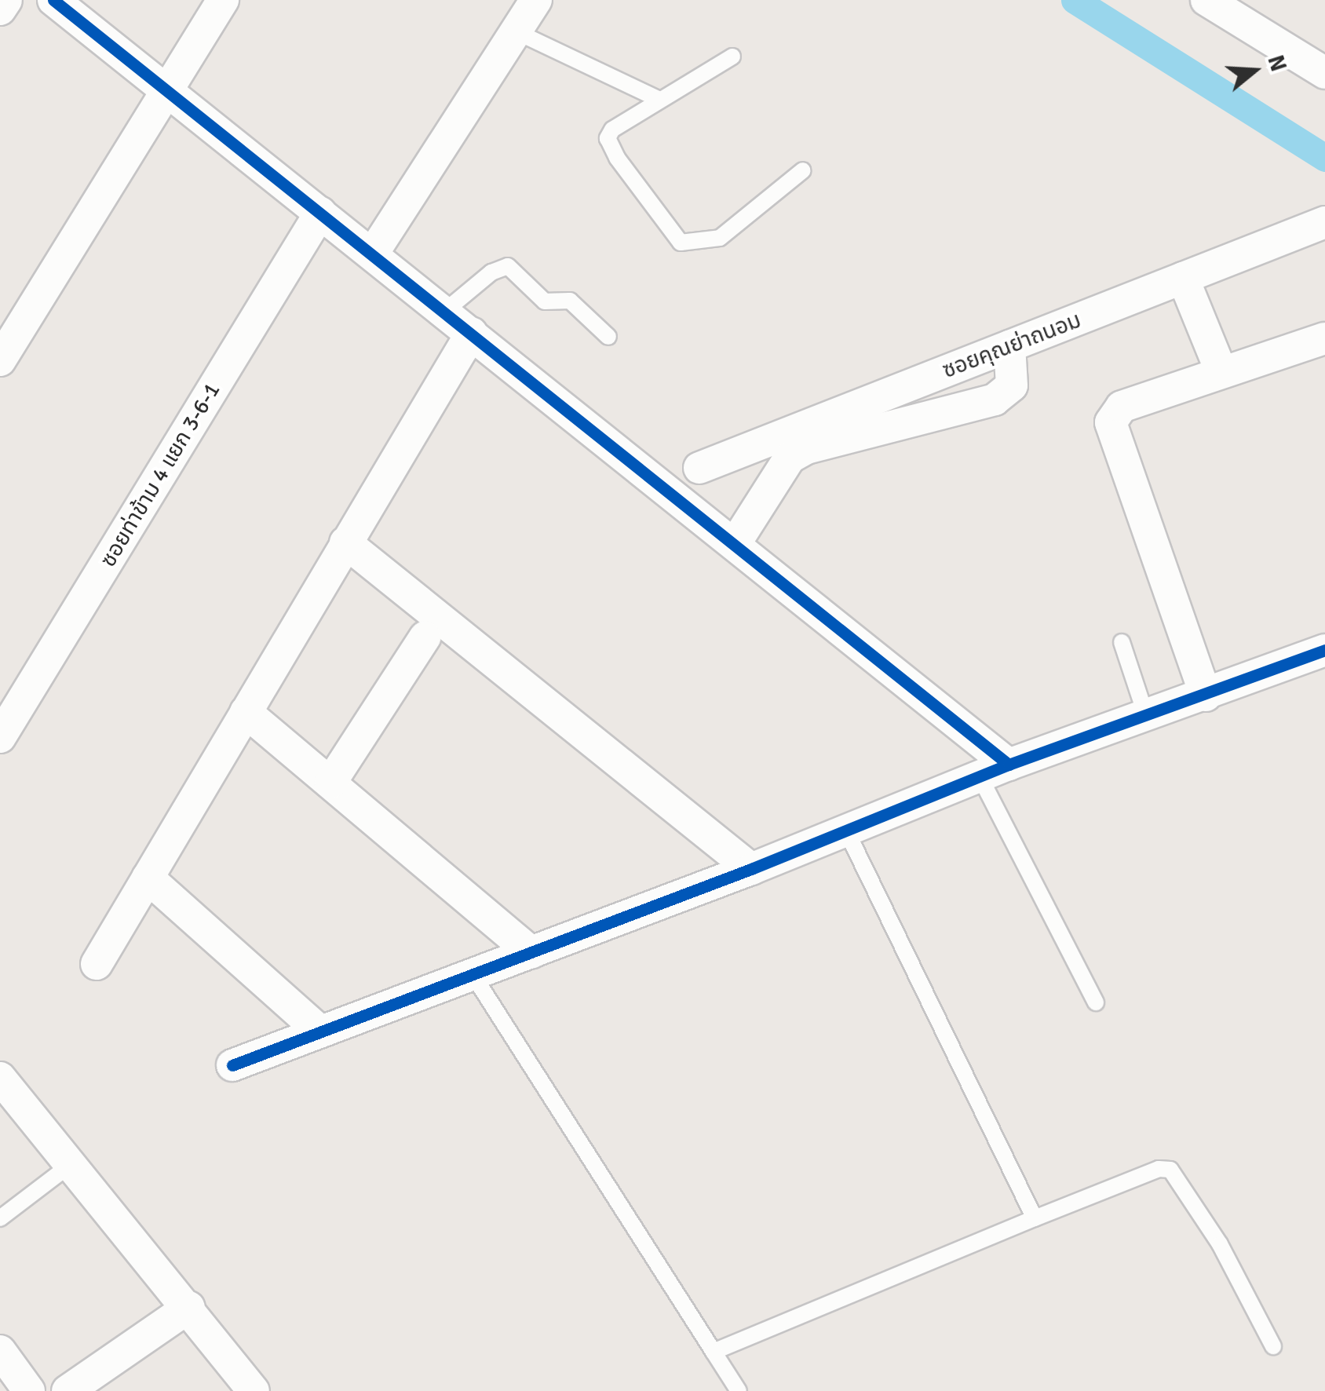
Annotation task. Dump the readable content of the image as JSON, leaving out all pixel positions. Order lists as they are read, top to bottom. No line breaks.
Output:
{"streets":{"street":["ซอยคุณย่าถนอม","ซอยท่าข้าม 4 แยก 3-6-1"]},"north":"right"}
